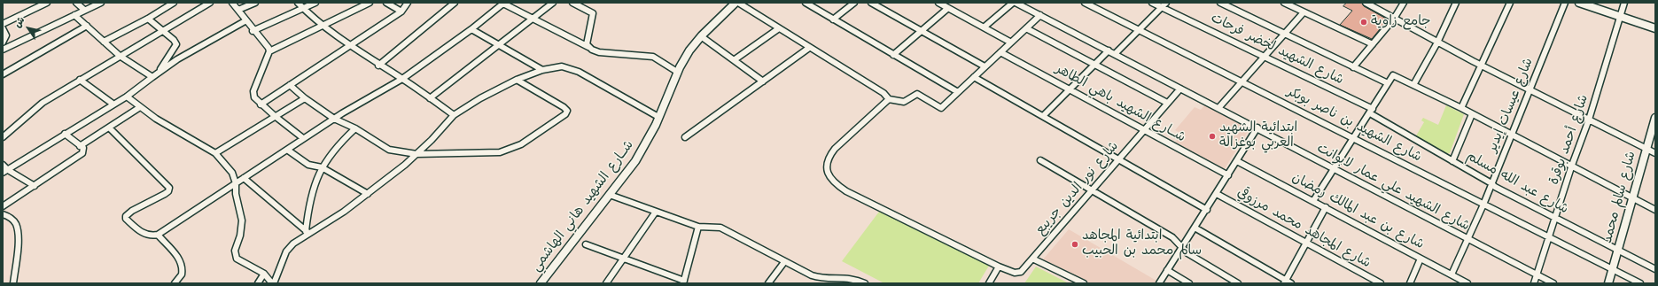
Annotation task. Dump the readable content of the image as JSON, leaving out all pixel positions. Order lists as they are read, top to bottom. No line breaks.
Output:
{"streets":{"street":["شارع الشهيد لخضر فرحات","شــارع الشهيد باهي الطاهر","شارع عيسات إيدير","شارع الشهيد بن ناصر بوبكر","شارع أحمد بوقرة","شارع عبد الله مسلم","شارع الشهيد علي عمار لابوانت","شارع نور الدين جريبع","شارع سالم محمد","شــارع الشهيد هاني الهاشمي","شارع بن عبد المالك رمضان","شارع المجاهد محمد مرزوقي"]},"crossings":[["شارع الشهيد لخضر فرحات","شارع عبد الله مسلم"],["شــارع الشهيد باهي الطاهر","شارع نور الدين جريبع"],["شارع عيسات إيدير","شارع الشهيد بن ناصر بوبكر"],["شارع عيسات إيدير","شارع عبد الله مسلم"],["شارع عيسات إيدير","شارع الشهيد علي عمار لابوانت"],["شارع عيسات إيدير","شارع بن عبد المالك رمضان"],["شارع الشهيد بن ناصر بوبكر","شارع أحمد بوقرة"],["شارع الشهيد بن ناصر بوبكر","شارع سالم محمد"],["شارع أحمد بوقرة","شارع عبد الله مسلم"],["شارع أحمد بوقرة","شارع الشهيد علي عمار لابوانت"],["شارع عبد الله مسلم","شارع سالم محمد"],["شارع الشهيد علي عمار لابوانت","شارع نور الدين جريبع"]],"places":["جامع زاوية","ابتدائية الشهيد العربي بوغزالة","ابتدائية المجاهد سالم محمد بن الحبيب"],"north":"top left"}
